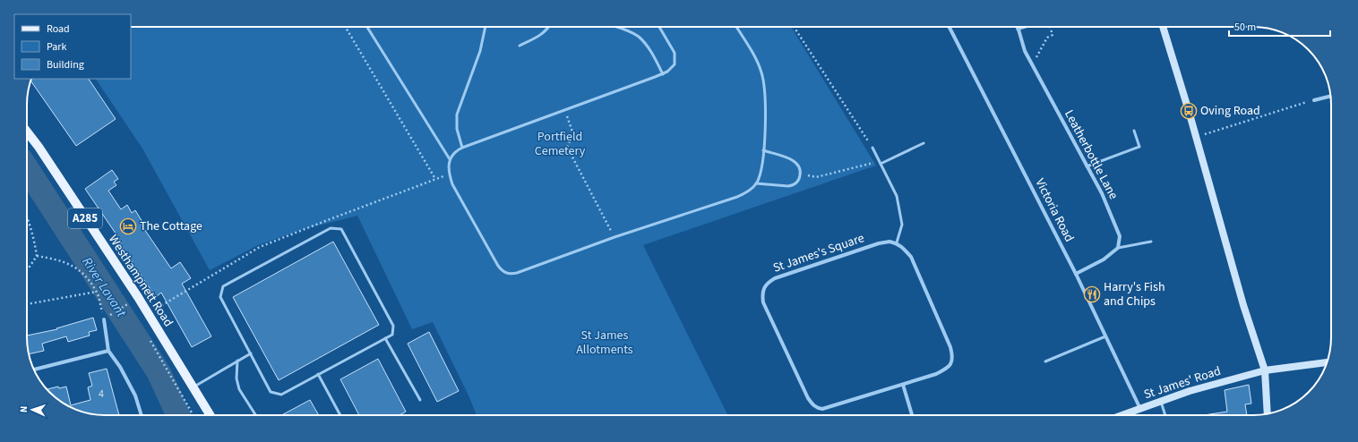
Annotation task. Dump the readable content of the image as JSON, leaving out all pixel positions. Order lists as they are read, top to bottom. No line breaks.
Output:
{"streets":{"main road":["A285","Westhampnett Road","St James' Road"],"street":["Leatherbottle Lane","Victoria Road","St James's Square"]},"crossings":[["Victoria Road","St James' Road"]],"water":["River Lavant"],"parks":["Portfield Cemetery","St James Allotments"],"places":{"bus stop":["Oving Road"],"hotel":["The Cottage"],"restaurant":["Harry's Fish and Chips"]},"house_numbers":["4"],"legend":["Road","Park","Building"],"scale_bar":"50 m","north":"left"}
